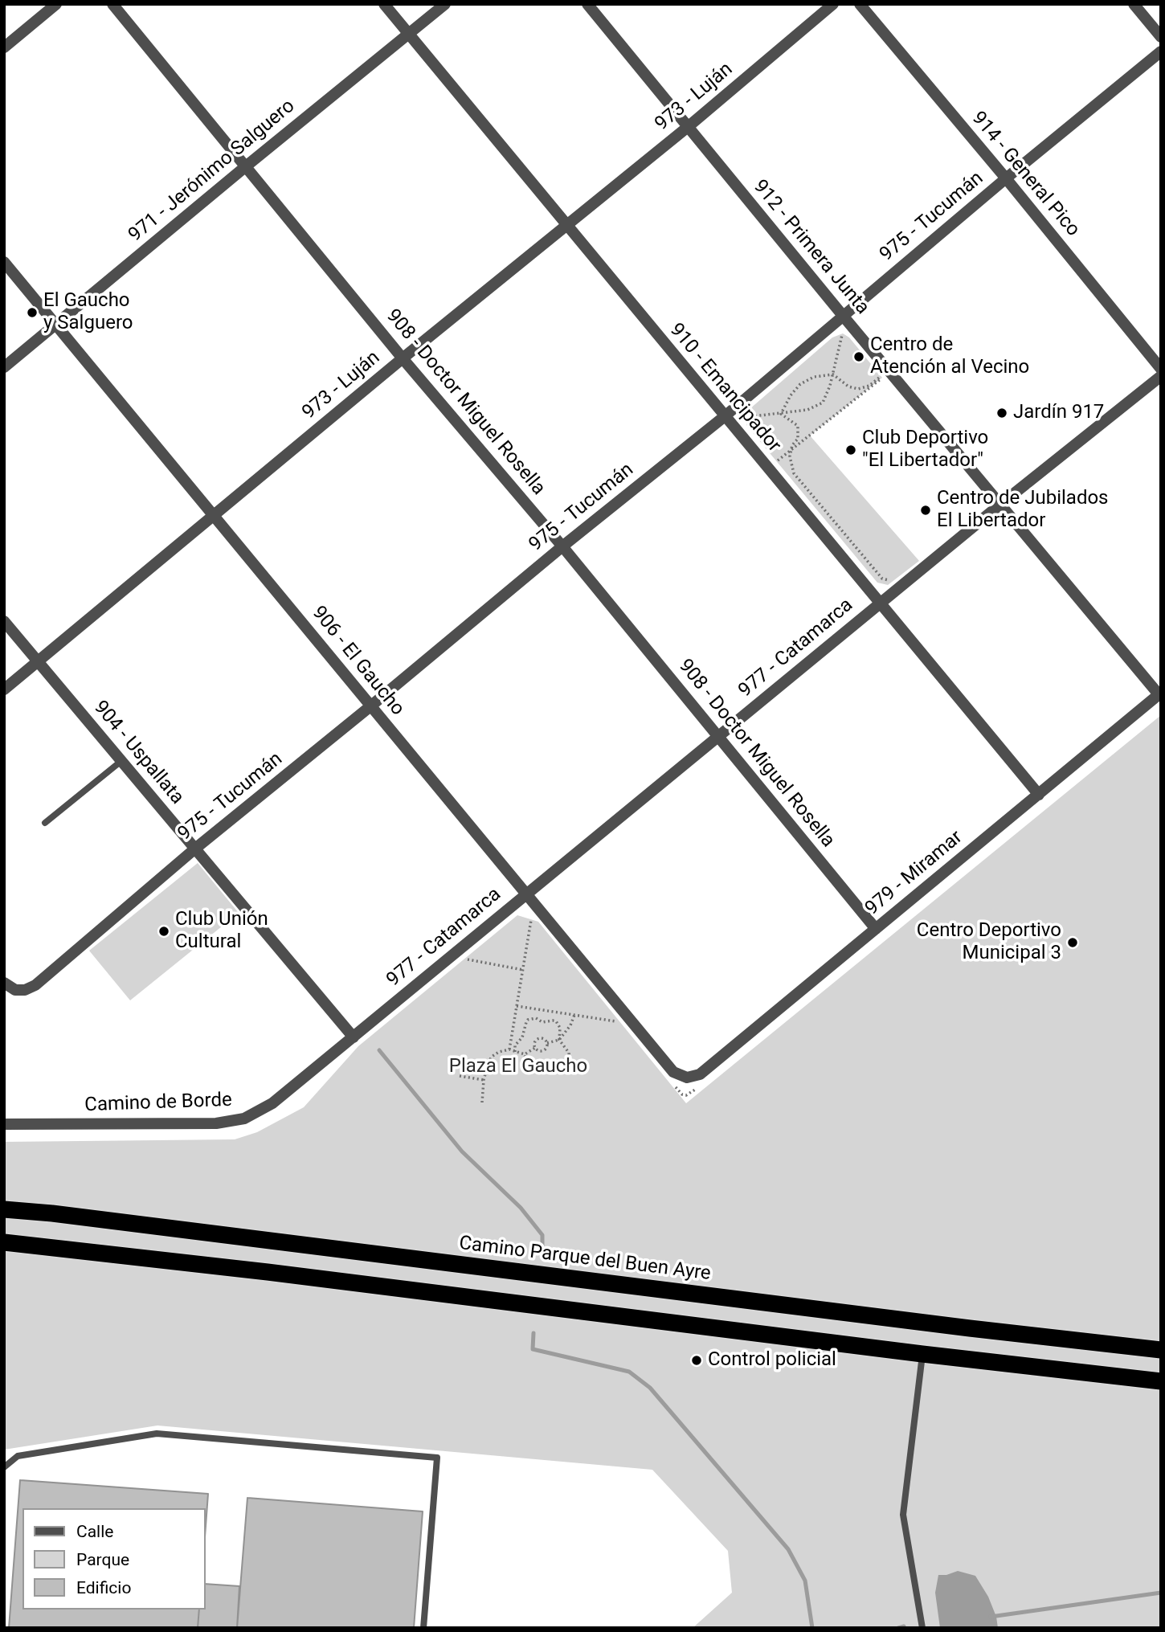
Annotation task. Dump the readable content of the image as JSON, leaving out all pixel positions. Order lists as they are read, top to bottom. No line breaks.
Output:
{"streets":{"highway":["Camino Parque del Buen Ayre"],"street":["973 - Luján","971 - Jerónimo Salguero","914 - General Pico","975 - Tucumán","912 - Primera Junta","910 - Emancipador","908 - Doctor Miguel Rosella","977 - Catamarca","906 - El Gaucho","904 - Uspallata","979 - Miramar","Camino de Borde"]},"crossings":[["973 - Luján","912 - Primera Junta"],["973 - Luján","910 - Emancipador"],["973 - Luján","908 - Doctor Miguel Rosella"],["973 - Luján","906 - El Gaucho"],["973 - Luján","904 - Uspallata"],["971 - Jerónimo Salguero","910 - Emancipador"],["971 - Jerónimo Salguero","908 - Doctor Miguel Rosella"],["971 - Jerónimo Salguero","906 - El Gaucho"],["914 - General Pico","975 - Tucumán"],["975 - Tucumán","912 - Primera Junta"],["975 - Tucumán","910 - Emancipador"],["975 - Tucumán","908 - Doctor Miguel Rosella"],["975 - Tucumán","906 - El Gaucho"],["975 - Tucumán","904 - Uspallata"],["912 - Primera Junta","977 - Catamarca"],["912 - Primera Junta","979 - Miramar"],["910 - Emancipador","977 - Catamarca"],["910 - Emancipador","979 - Miramar"],["908 - Doctor Miguel Rosella","977 - Catamarca"],["908 - Doctor Miguel Rosella","979 - Miramar"],["977 - Catamarca","906 - El Gaucho"],["977 - Catamarca","904 - Uspallata"],["977 - Catamarca","Camino de Borde"],["906 - El Gaucho","979 - Miramar"],["904 - Uspallata","Camino de Borde"]],"parks":["Plaza El Gaucho"],"places":["El Gaucho y Salguero","Centro de Atención al Vecino","Jardín 917","Club Deportivo \"El Libertador\"","Centro de Jubilados El Libertador","Club Unión Cultural","Centro Deportivo Municipal 3","Control policial"],"legend":["Calle","Parque","Edificio"]}
